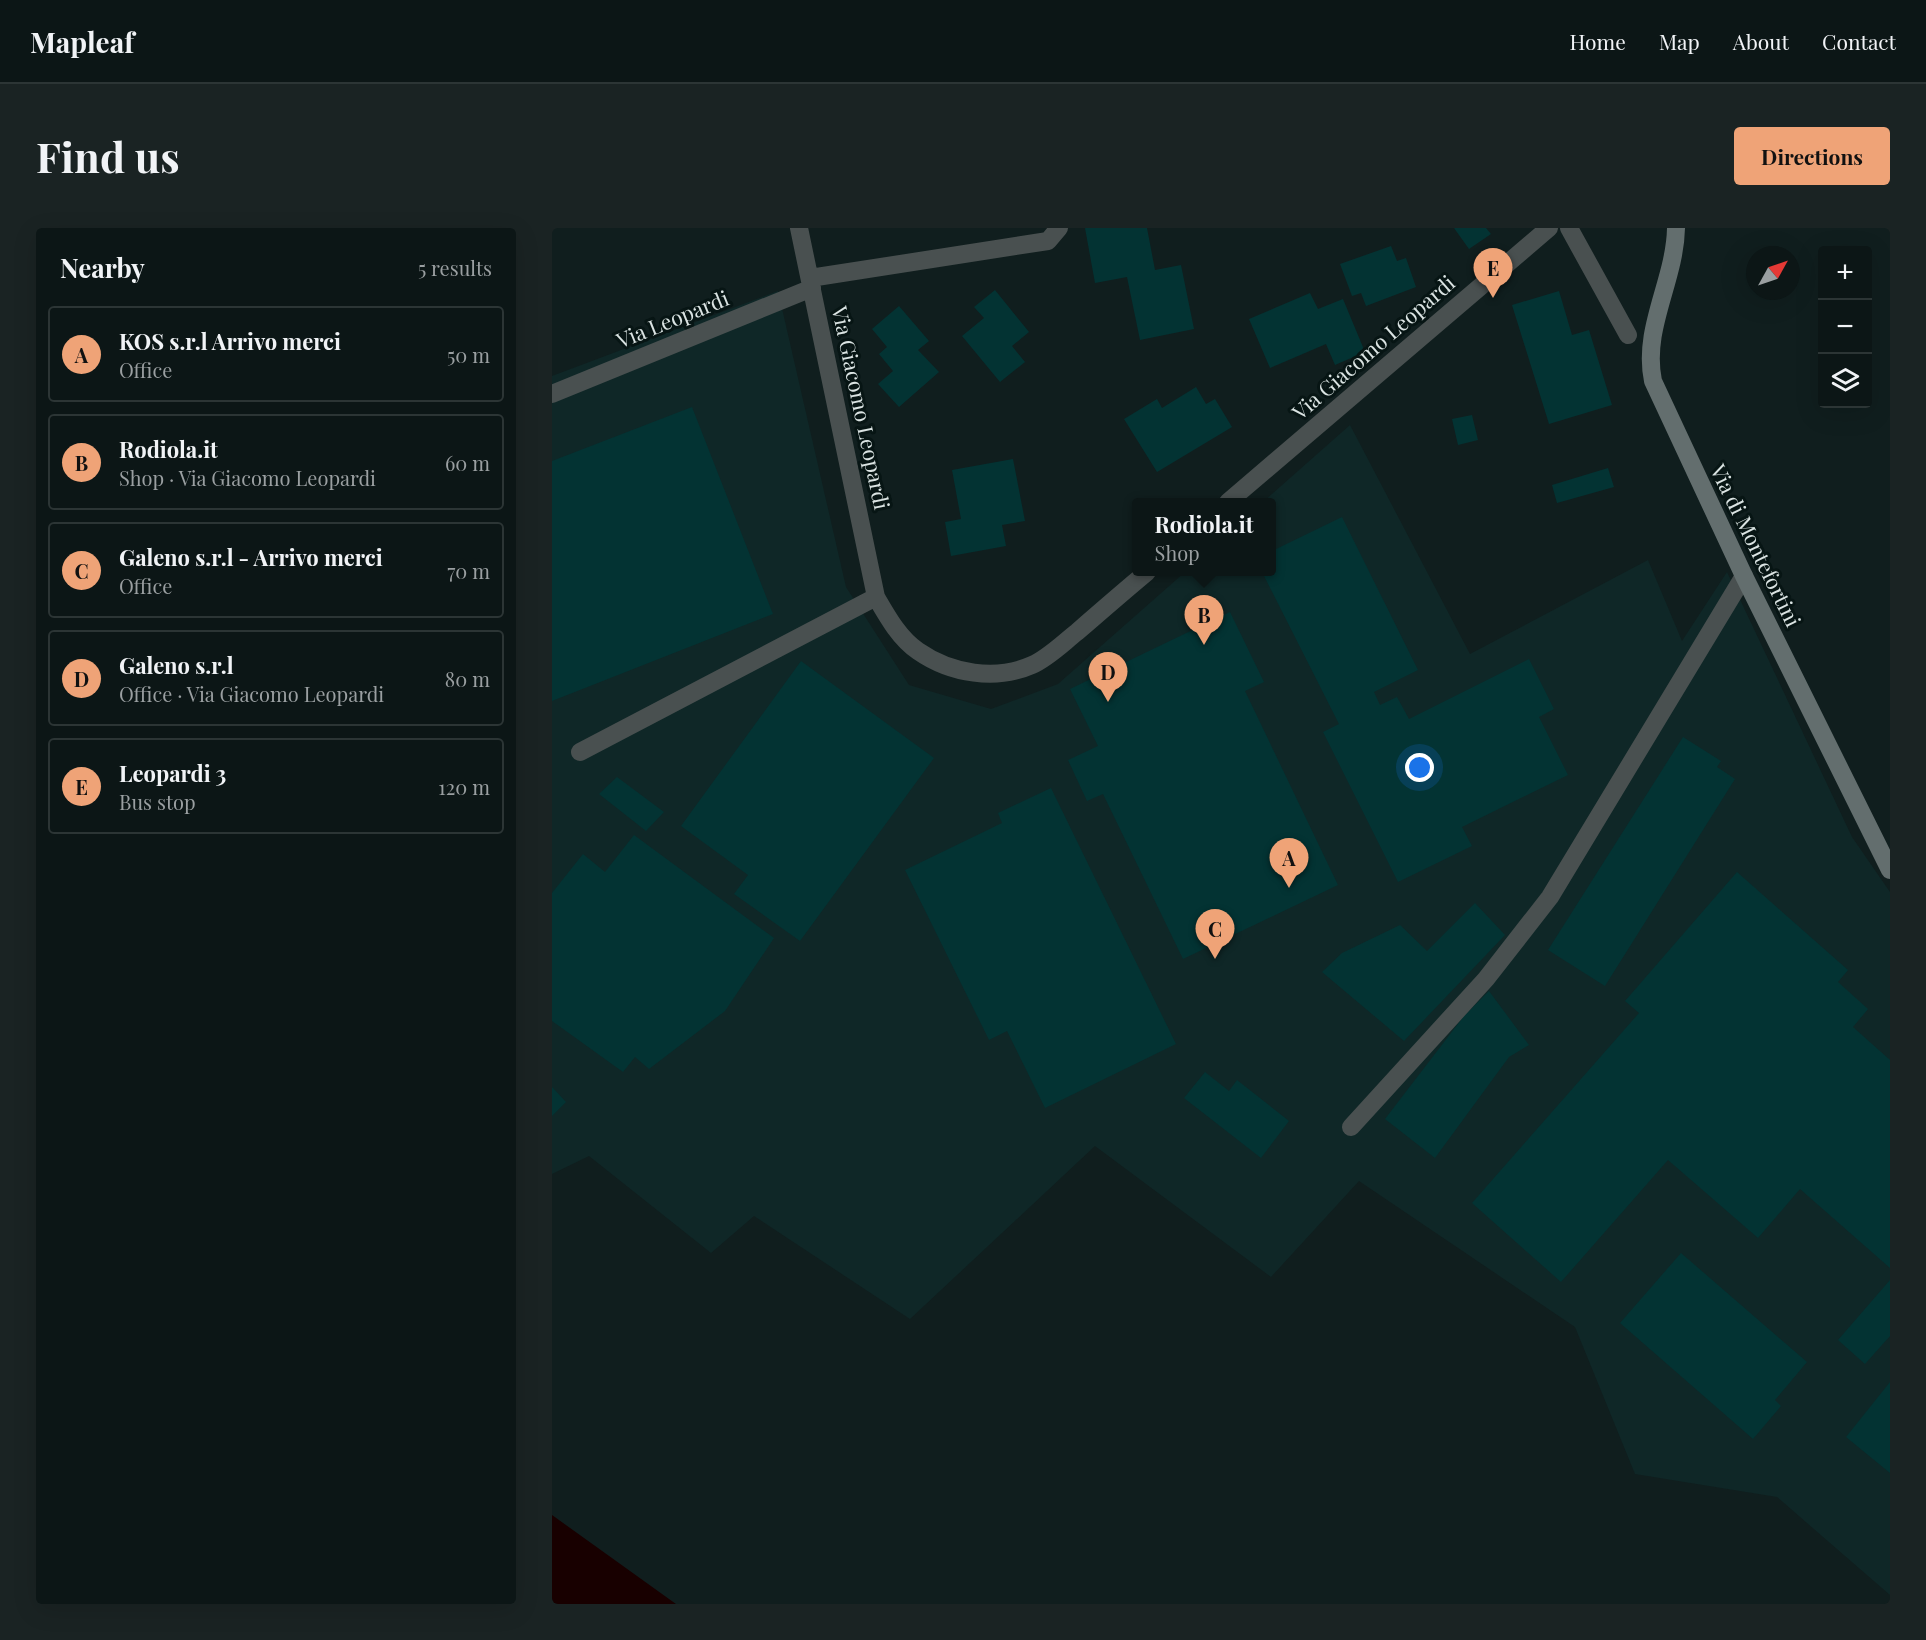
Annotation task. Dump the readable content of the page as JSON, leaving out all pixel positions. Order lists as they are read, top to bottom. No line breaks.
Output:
{"streets":{"main road":["Via di Montefortini"],"street":["Via Leopardi","Via Giacomo Leopardi"]},"crossings":[["Via Leopardi","Via Giacomo Leopardi"]],"north":"top right","page":{"header":"Mapleaf","nav":["Home","Map","About","Contact"],"buttons":"Directions","title":"Find us","heading":["Nearby","5 results"],"map_buttons":["+","−"],"pins":["E","B","D","A","C"],"list":[{"mark":"A","name":"KOS s.r.l Arrivo merci","note":"Office","value":"50 m"},{"mark":"B","name":"Rodiola.it","note":"Shop · Via Giacomo Leopardi","value":"60 m"},{"mark":"C","name":"Galeno s.r.l - Arrivo merci","note":"Office","value":"70 m"},{"mark":"D","name":"Galeno s.r.l","note":"Office · Via Giacomo Leopardi","value":"80 m"},{"mark":"E","name":"Leopardi 3","note":"Bus stop","value":"120 m"}],"popup":["Rodiola.it","Shop"]}}
